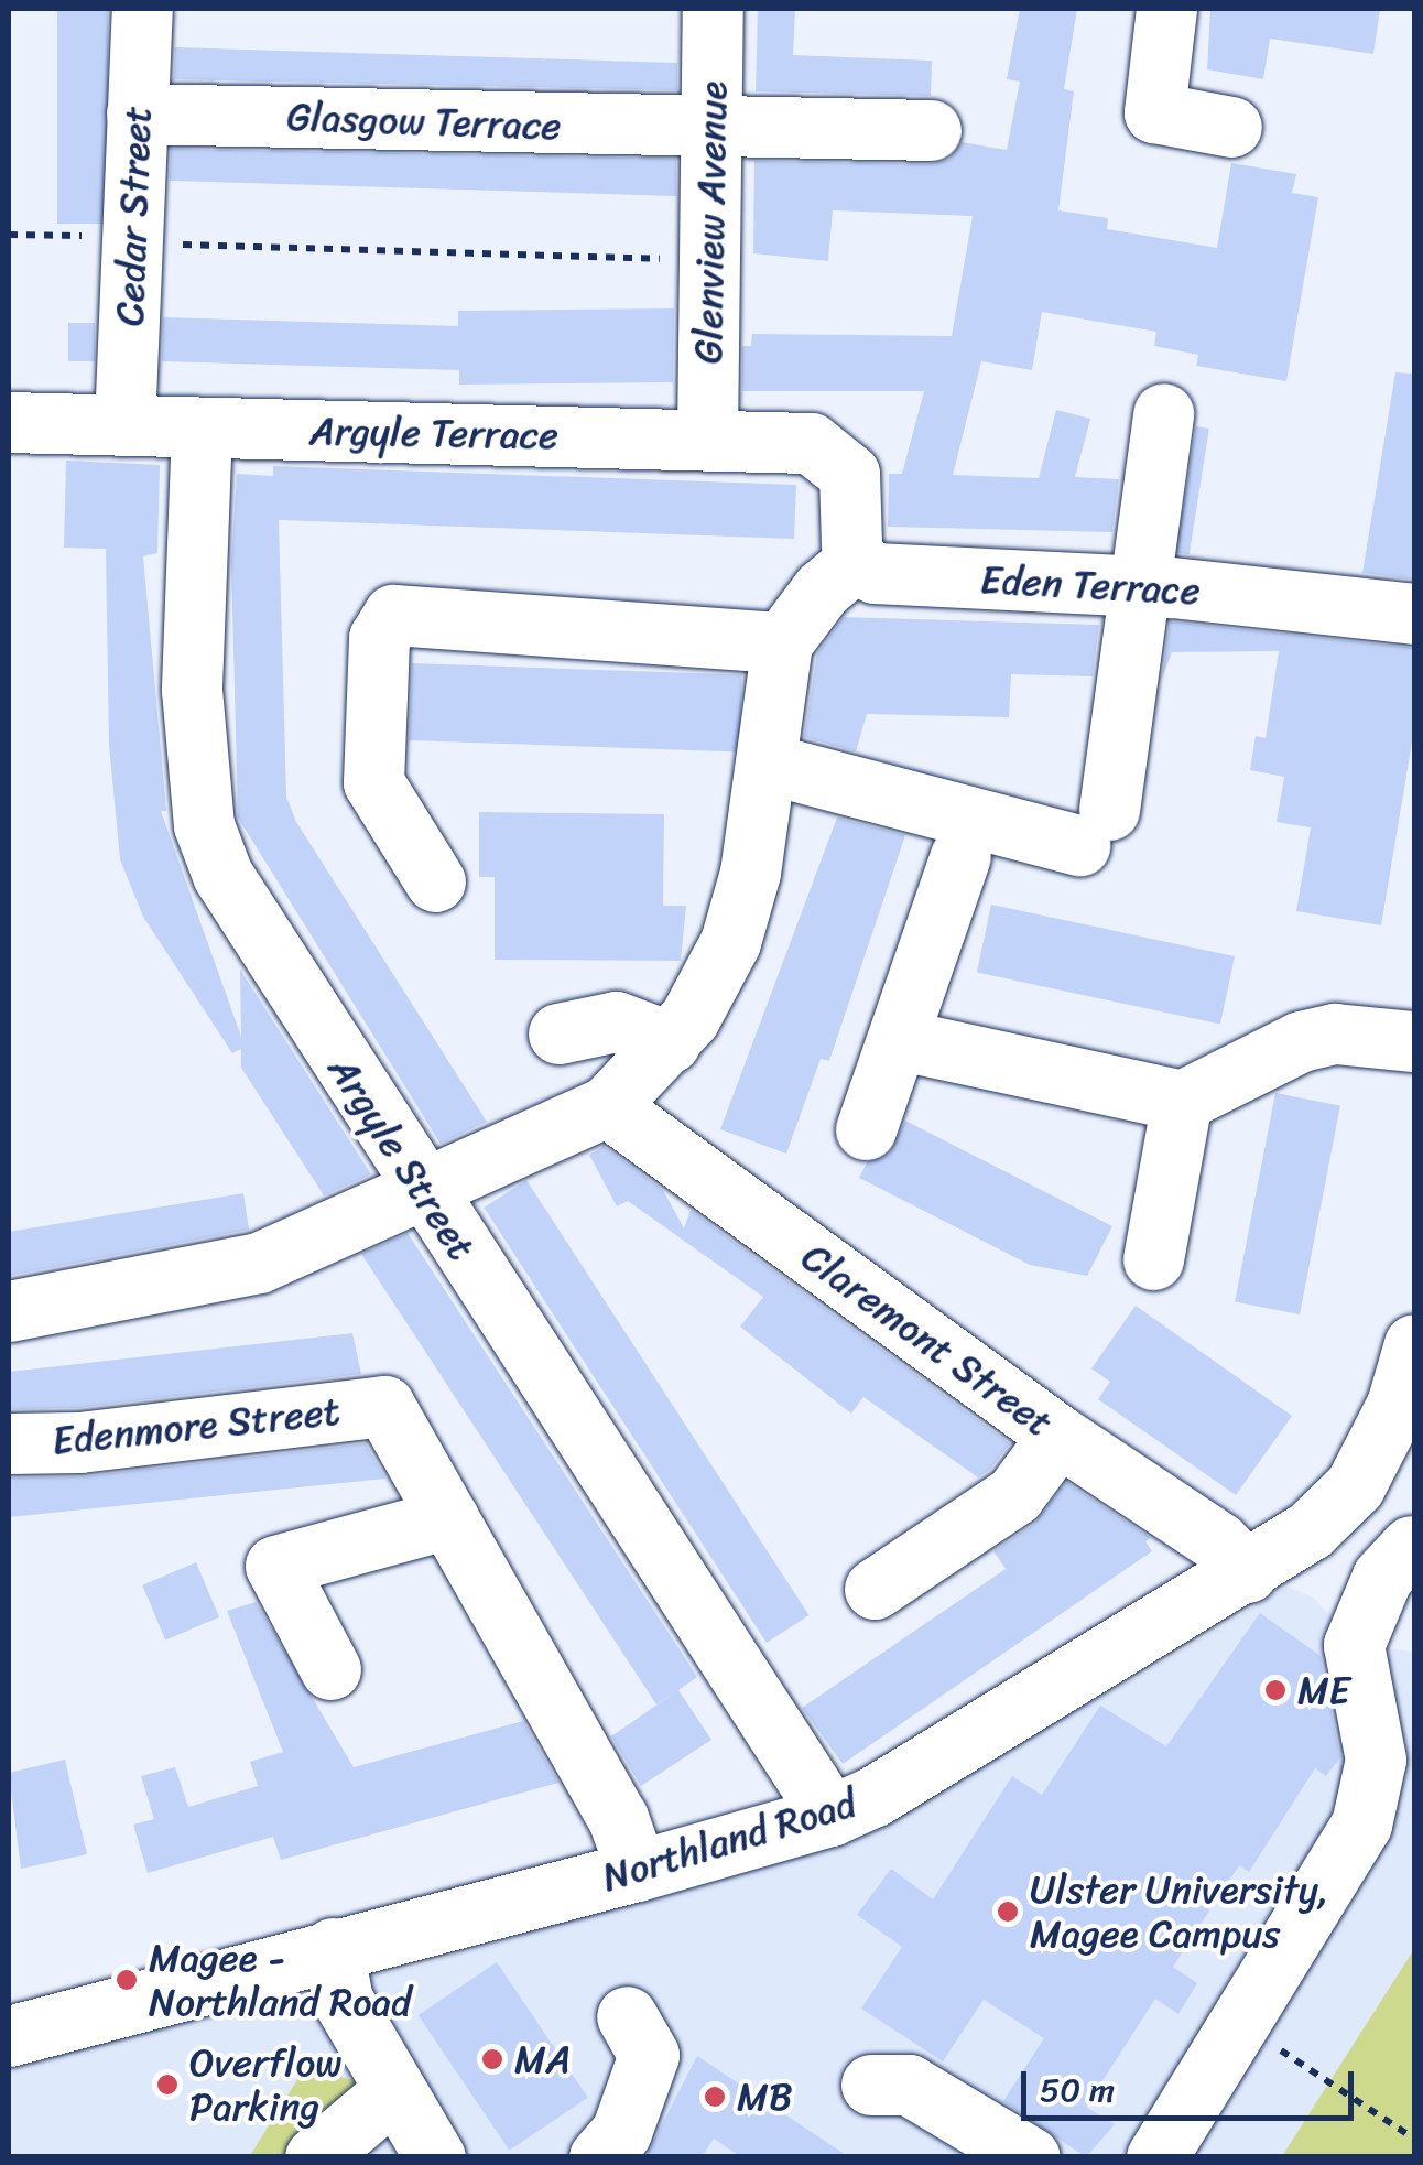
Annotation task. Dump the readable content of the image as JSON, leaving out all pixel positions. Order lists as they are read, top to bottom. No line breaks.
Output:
{"streets":{"street":["Glasgow Terrace","Cedar Street","Glenview Avenue","Argyle Terrace","Eden Terrace","Argyle Street","Claremont Street","Edenmore Street","Northland Road"]},"crossings":[["Glasgow Terrace","Cedar Street"],["Glasgow Terrace","Glenview Avenue"],["Cedar Street","Argyle Terrace"],["Glenview Avenue","Argyle Terrace"],["Argyle Terrace","Eden Terrace"],["Argyle Terrace","Argyle Street"],["Argyle Street","Northland Road"],["Claremont Street","Northland Road"]],"places":["ME","Ulster University, Magee Campus","Magee - Northland Road","MA","Overflow Parking","MB"],"scale_bar":"50 m"}
